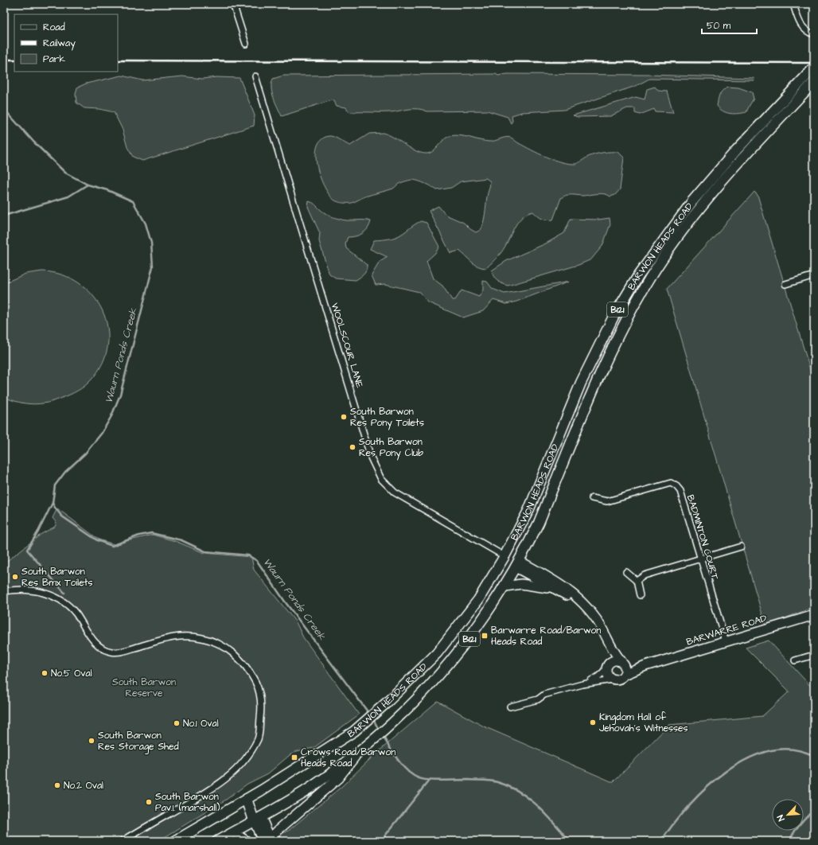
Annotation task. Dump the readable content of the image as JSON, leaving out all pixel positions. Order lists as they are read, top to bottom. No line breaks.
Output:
{"streets":{"main road":["BARWON HEADS ROAD","B121"],"street":["WOOLSCOUR LANE","BADMINTON COURT","BARWARRE ROAD"]},"crossings":[["BARWON HEADS ROAD","WOOLSCOUR LANE"],["BADMINTON COURT","BARWARRE ROAD"]],"water":["Waurn Ponds Creek"],"parks":["South Barwon Reserve"],"places":{"other":["South Barwon Res Pony Toilets","South Barwon Res Pony Club","South Barwon Res Bmx Toilets","No.5 Oval","Kingdom Hall of Jehovah's Witnesses","No.1 Oval","South Barwon Res Storage Shed","No.2 Oval","South Barwon Pav.1. (marshall)"],"transit":["Barwarre Road/Barwon Heads Road","Crows Road/Barwon Heads Road"]},"legend":["Road","Railway","Park"],"scale_bar":"50 m","north":"bottom left"}
